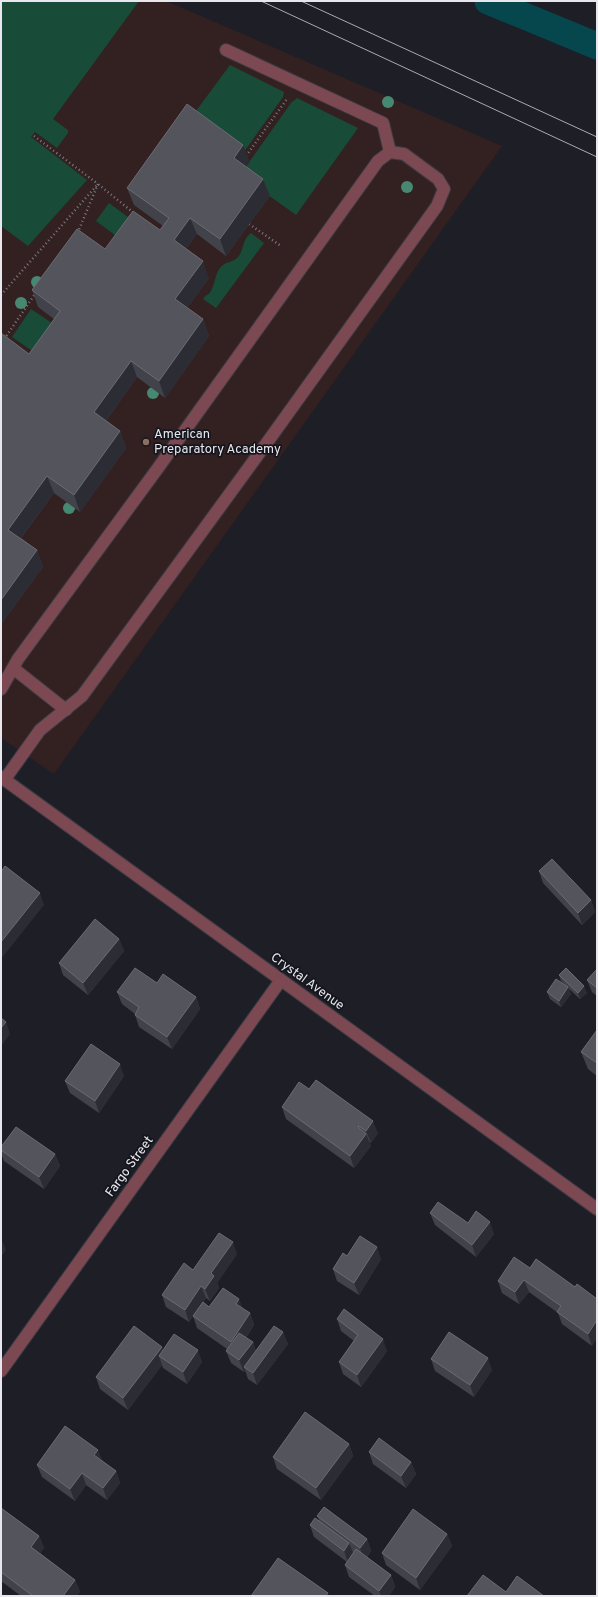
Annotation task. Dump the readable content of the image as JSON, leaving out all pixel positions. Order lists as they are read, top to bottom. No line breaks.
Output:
{"streets":{"street":["Crystal Avenue","Fargo Street"]},"crossings":[["Crystal Avenue","Fargo Street"]],"places":["American Preparatory Academy"]}
